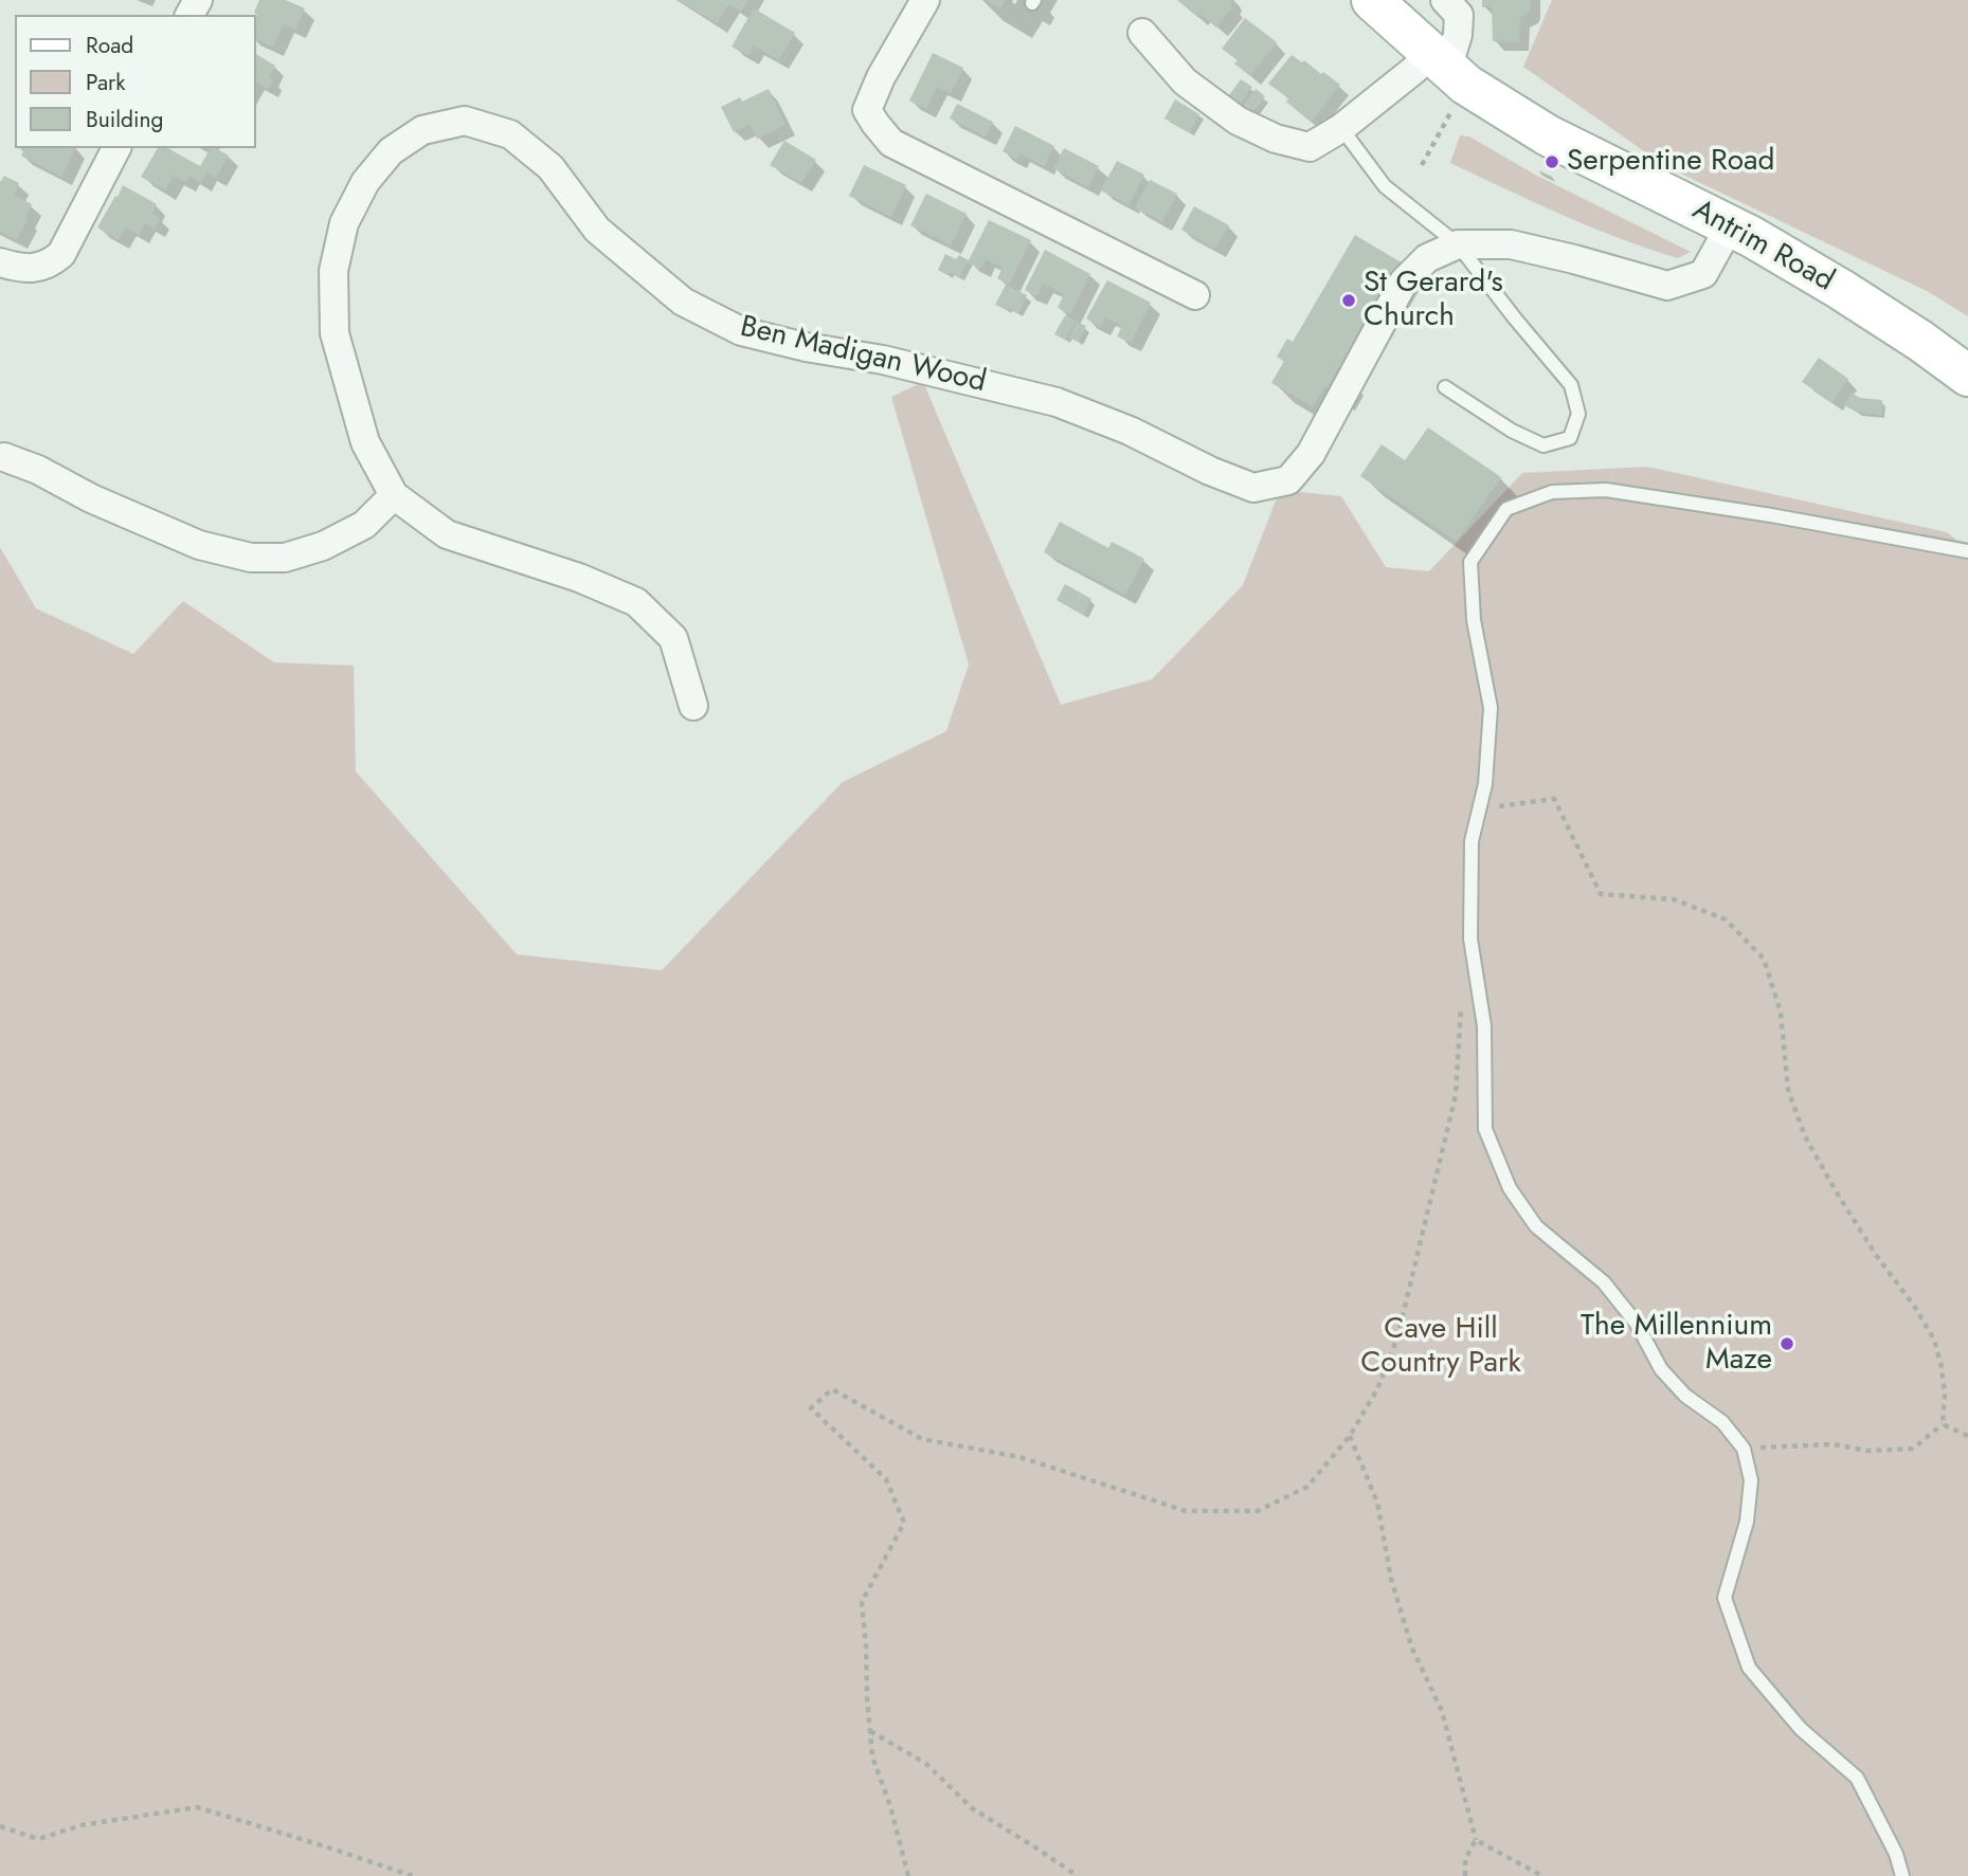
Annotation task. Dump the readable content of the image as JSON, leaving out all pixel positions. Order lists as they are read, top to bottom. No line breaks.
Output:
{"streets":{"main road":["Antrim Road"],"street":["Ben Madigan Wood"]},"crossings":[["Antrim Road","Ben Madigan Wood"]],"parks":["Cave Hill Country Park"],"places":["Serpentine Road","St Gerard's Church","The Millennium Maze"],"legend":["Road","Park","Building"]}
